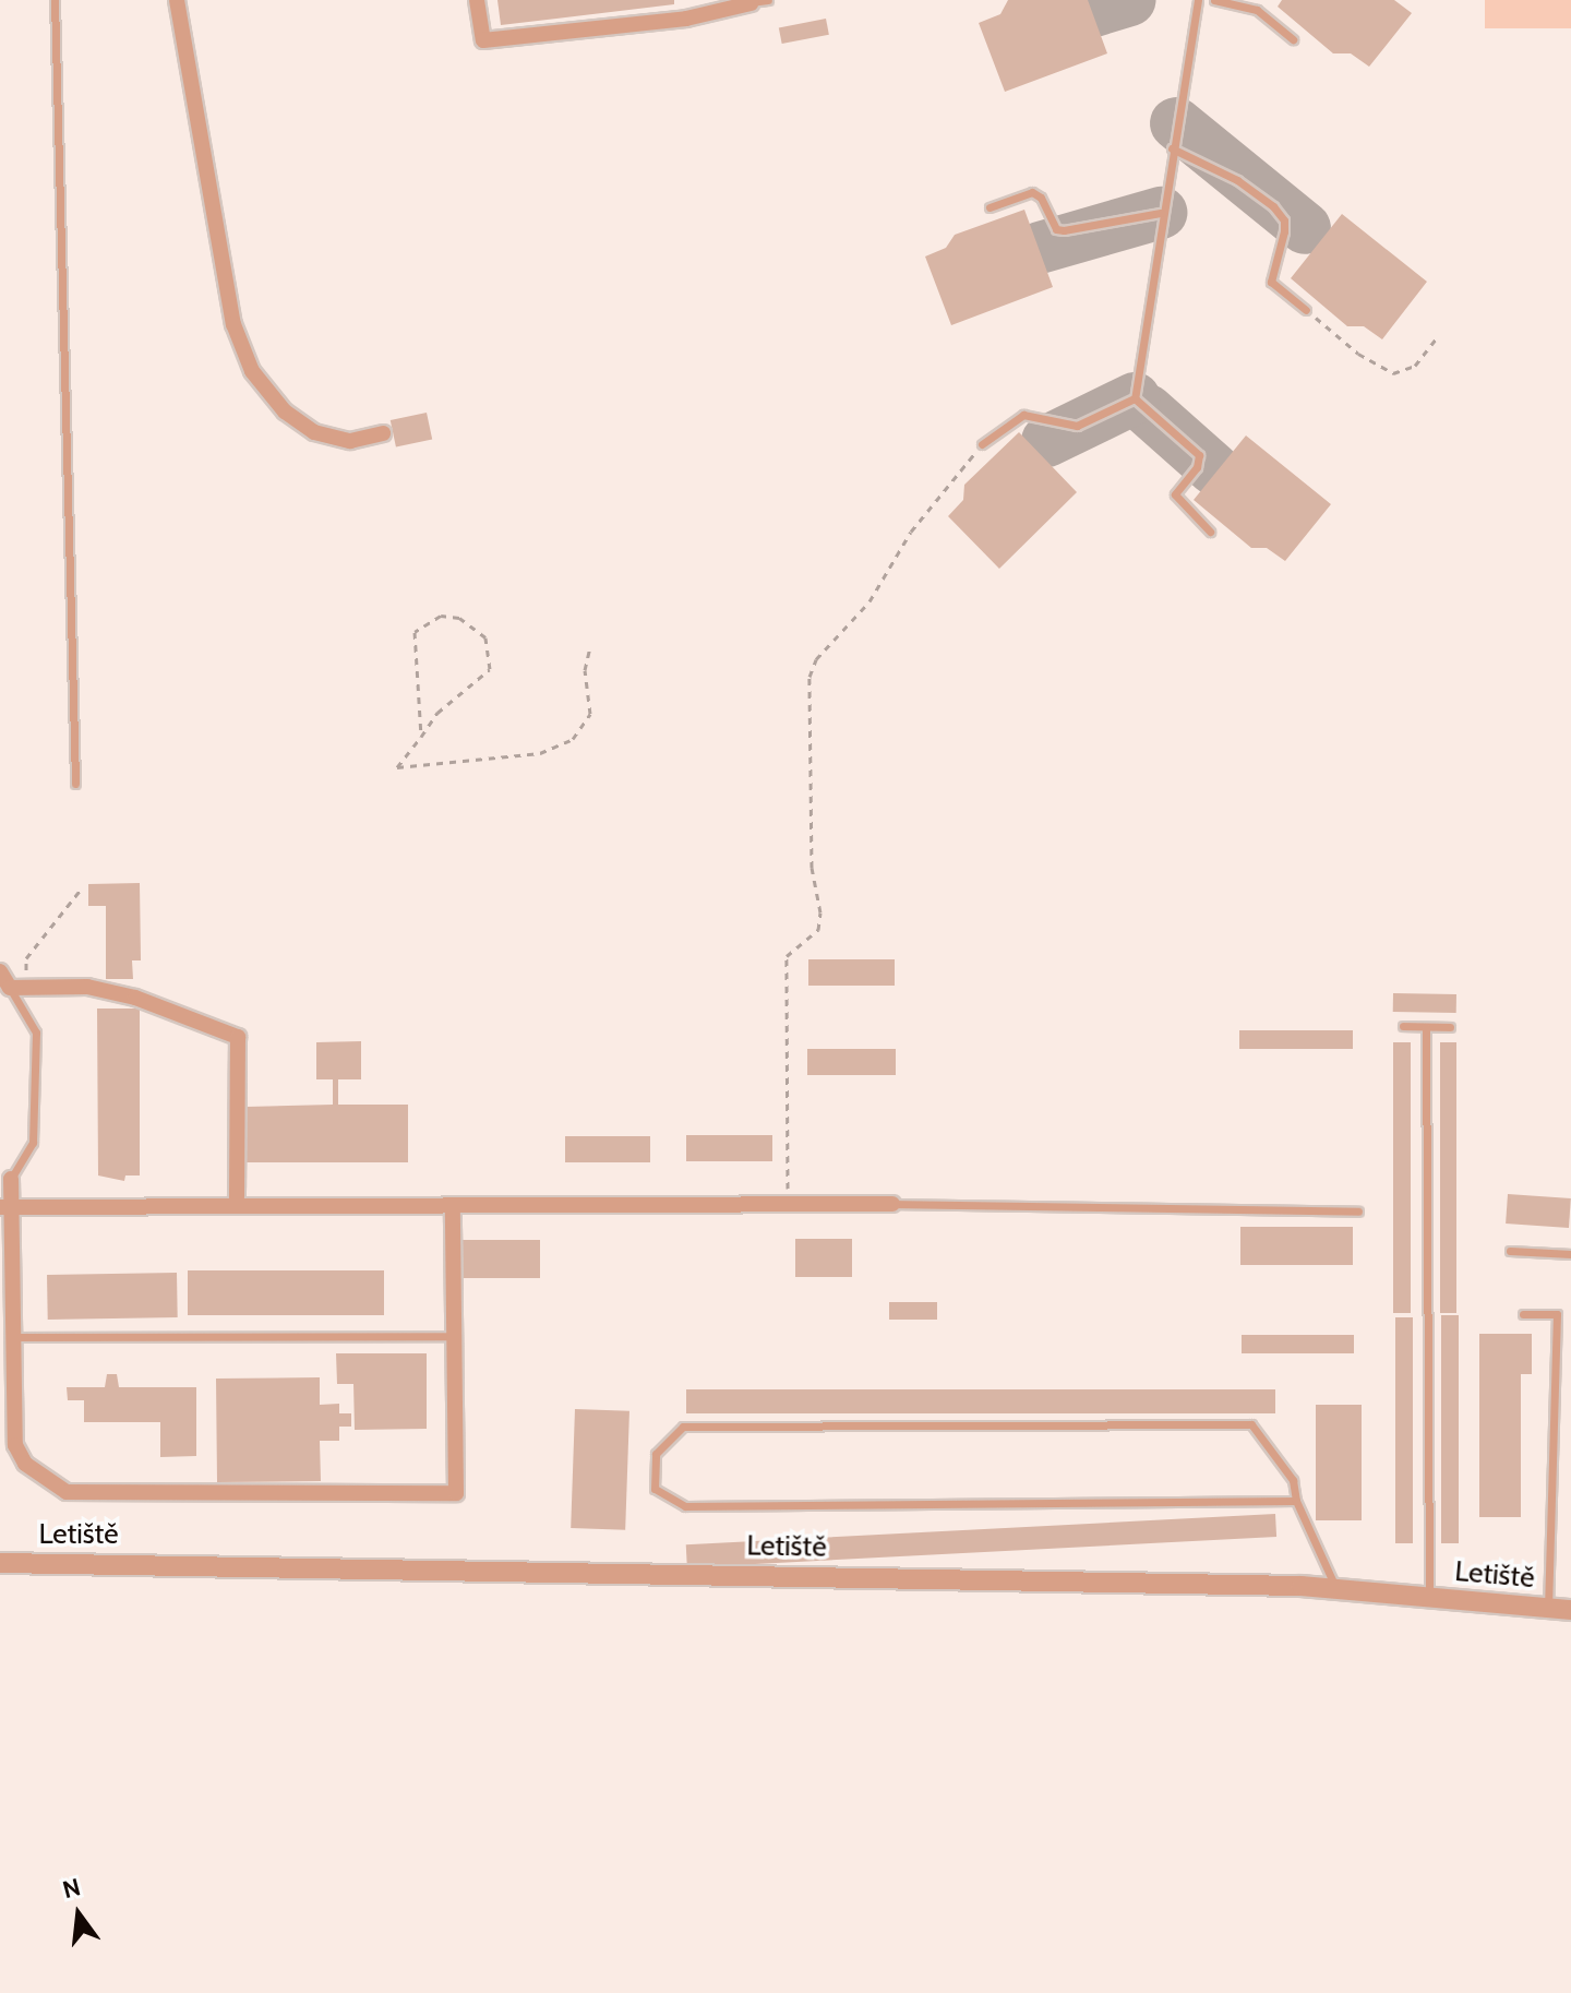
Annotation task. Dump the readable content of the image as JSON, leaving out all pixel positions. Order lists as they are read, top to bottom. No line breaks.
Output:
{"streets":{"street":["Letiště"]},"north":"top"}
